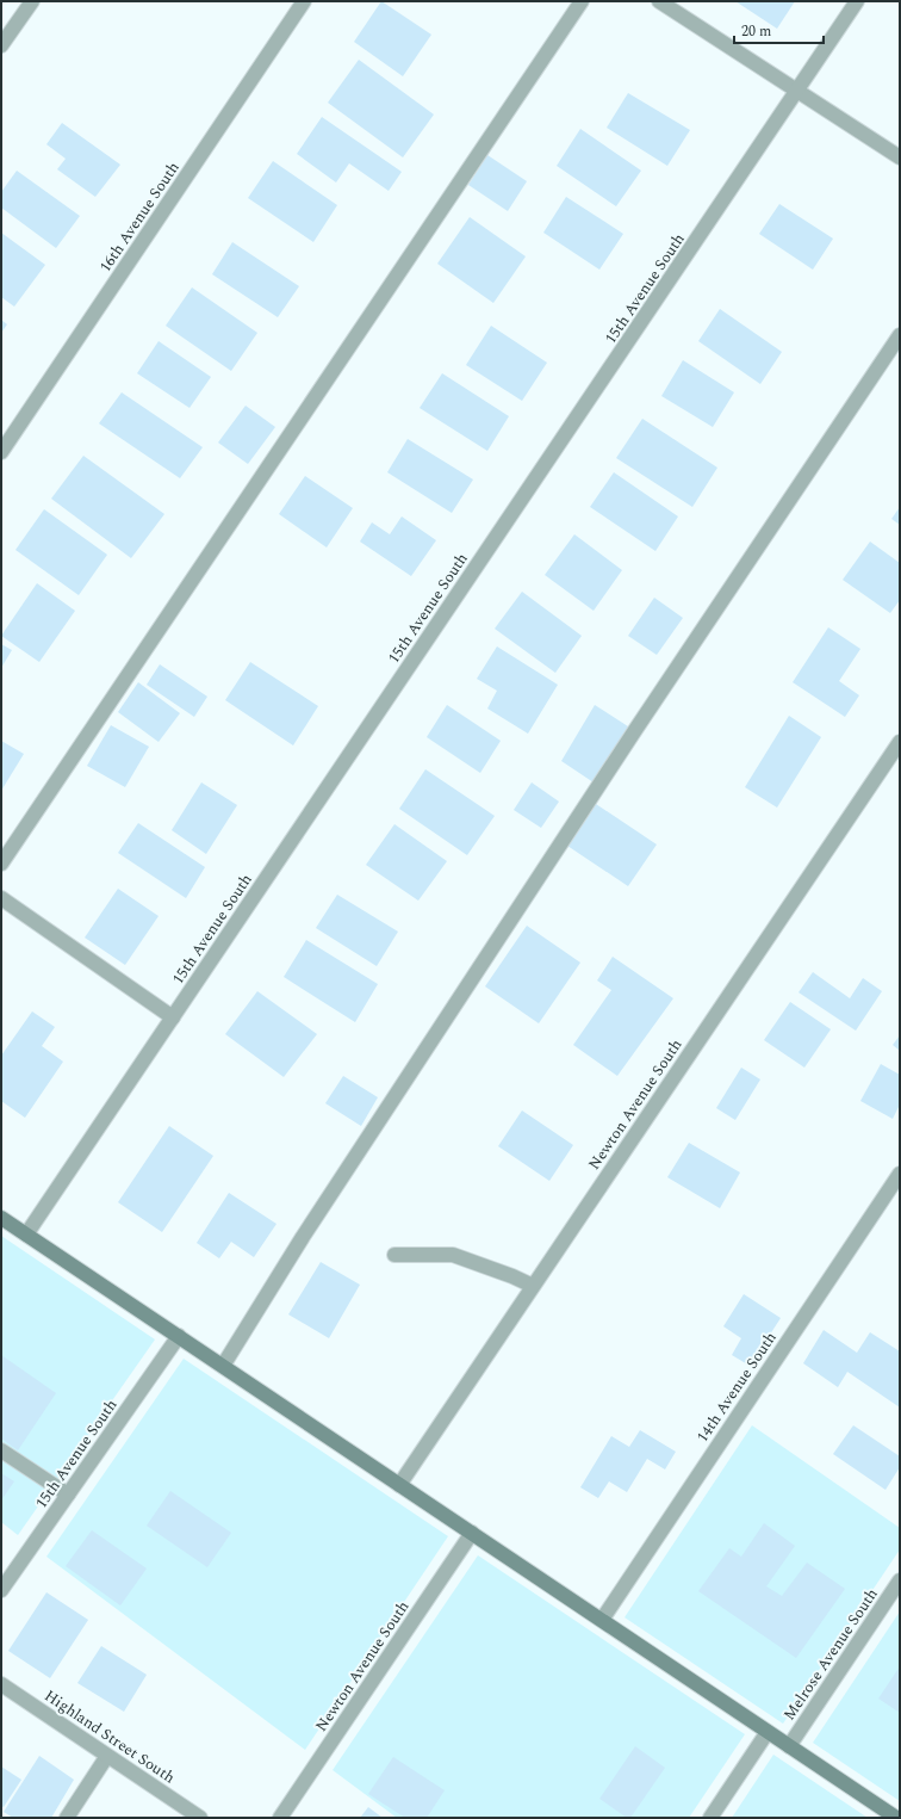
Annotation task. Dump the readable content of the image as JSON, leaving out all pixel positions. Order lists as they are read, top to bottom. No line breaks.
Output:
{"streets":{"street":["16th Avenue South","15th Avenue South","Newton Avenue South","14th Avenue South","Melrose Avenue South","Highland Street South"]},"scale_bar":"20 m"}
